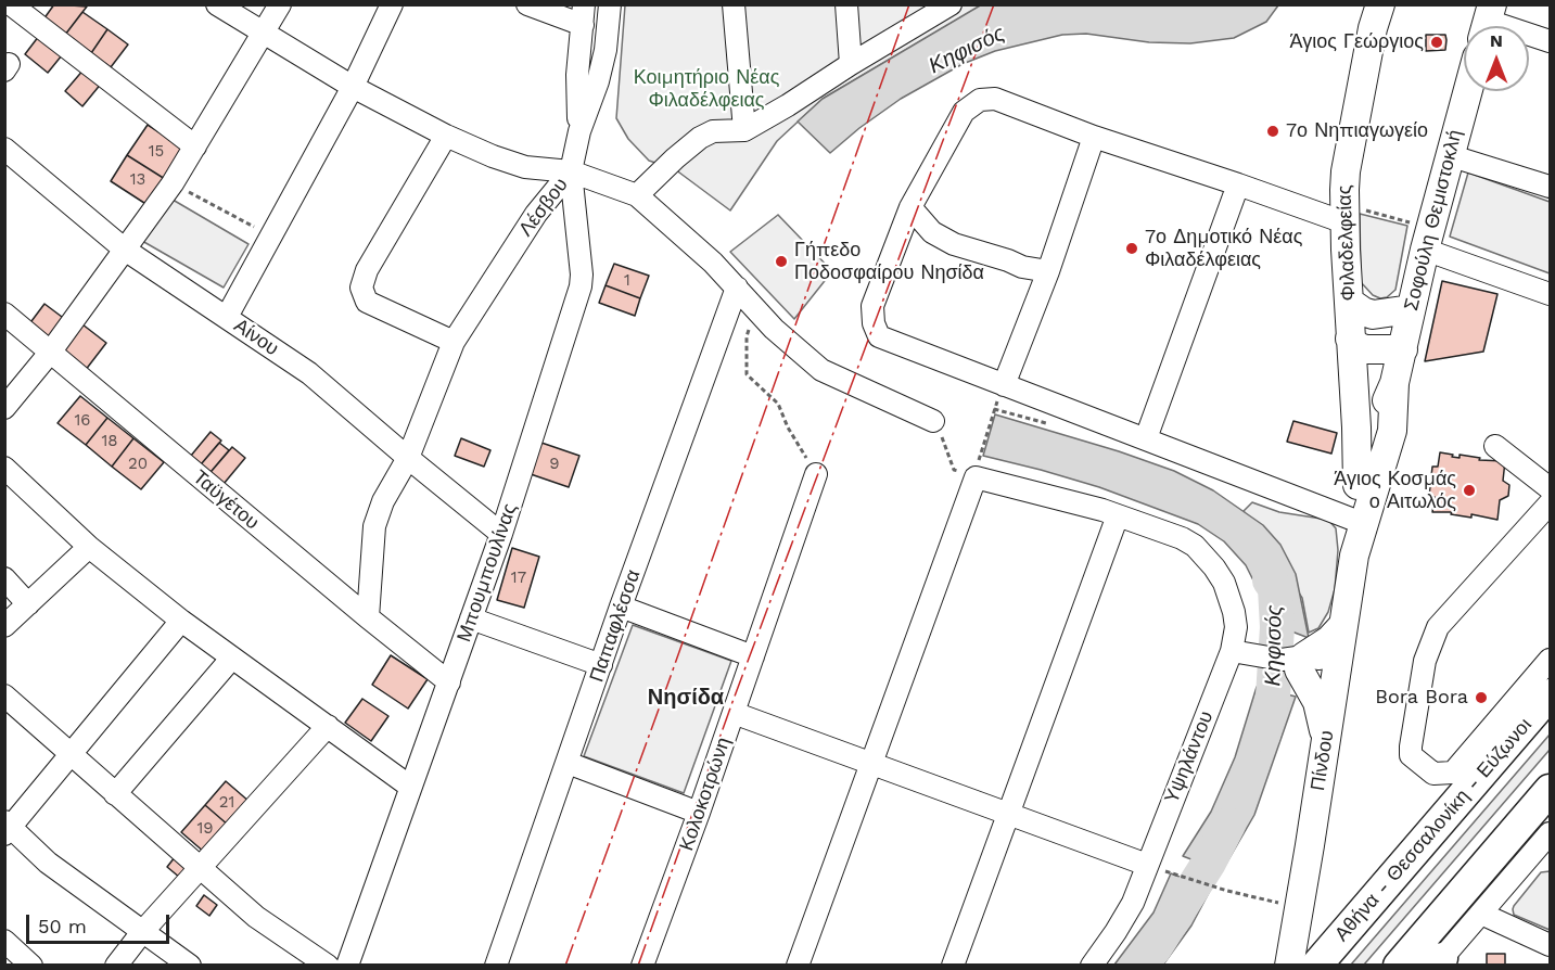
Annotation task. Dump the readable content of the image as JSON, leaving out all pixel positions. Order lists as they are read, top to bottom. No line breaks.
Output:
{"streets":{"highway":["Αθήνα - Θεσσαλονίκη - Εύζωνοι"],"main road":["Σοφούλη Θεμιστοκλή","Φιλαδελφείας","Πίνδου"],"street":["Λέσβου","Αίνου","Ταϋγέτου","Μπουμπουλίνας","Παπαφλέσσα","Υψηλάντου","Κολοκοτρώνη"]},"crossings":[["Λέσβου","Αίνου"],["Λέσβου","Ταϋγέτου"],["Λέσβου","Μπουμπουλίνας"],["Λέσβου","Παπαφλέσσα"],["Σοφούλη Θεμιστοκλή","Φιλαδελφείας"],["Σοφούλη Θεμιστοκλή","Πίνδου"],["Αίνου","Μπουμπουλίνας"],["Ταϋγέτου","Μπουμπουλίνας"]],"districts":["Νησίδα"],"water":["Κηφισός"],"parks":["Κοιμητήριο Νέας Φιλαδέλφειας"],"places":["Άγιος Γεώργιος","7ο Νηπιαγωγείο","7ο Δημοτικό Νέας Φιλαδέλφειας","Γήπεδο Ποδοσφαίρου Νησίδα","Άγιος Κοσμάς ο Αιτωλός","Bora Bora"],"house_numbers":["15","13","1","16","18","20","9","17","21","19"],"scale_bar":"50 m","north":"top"}
